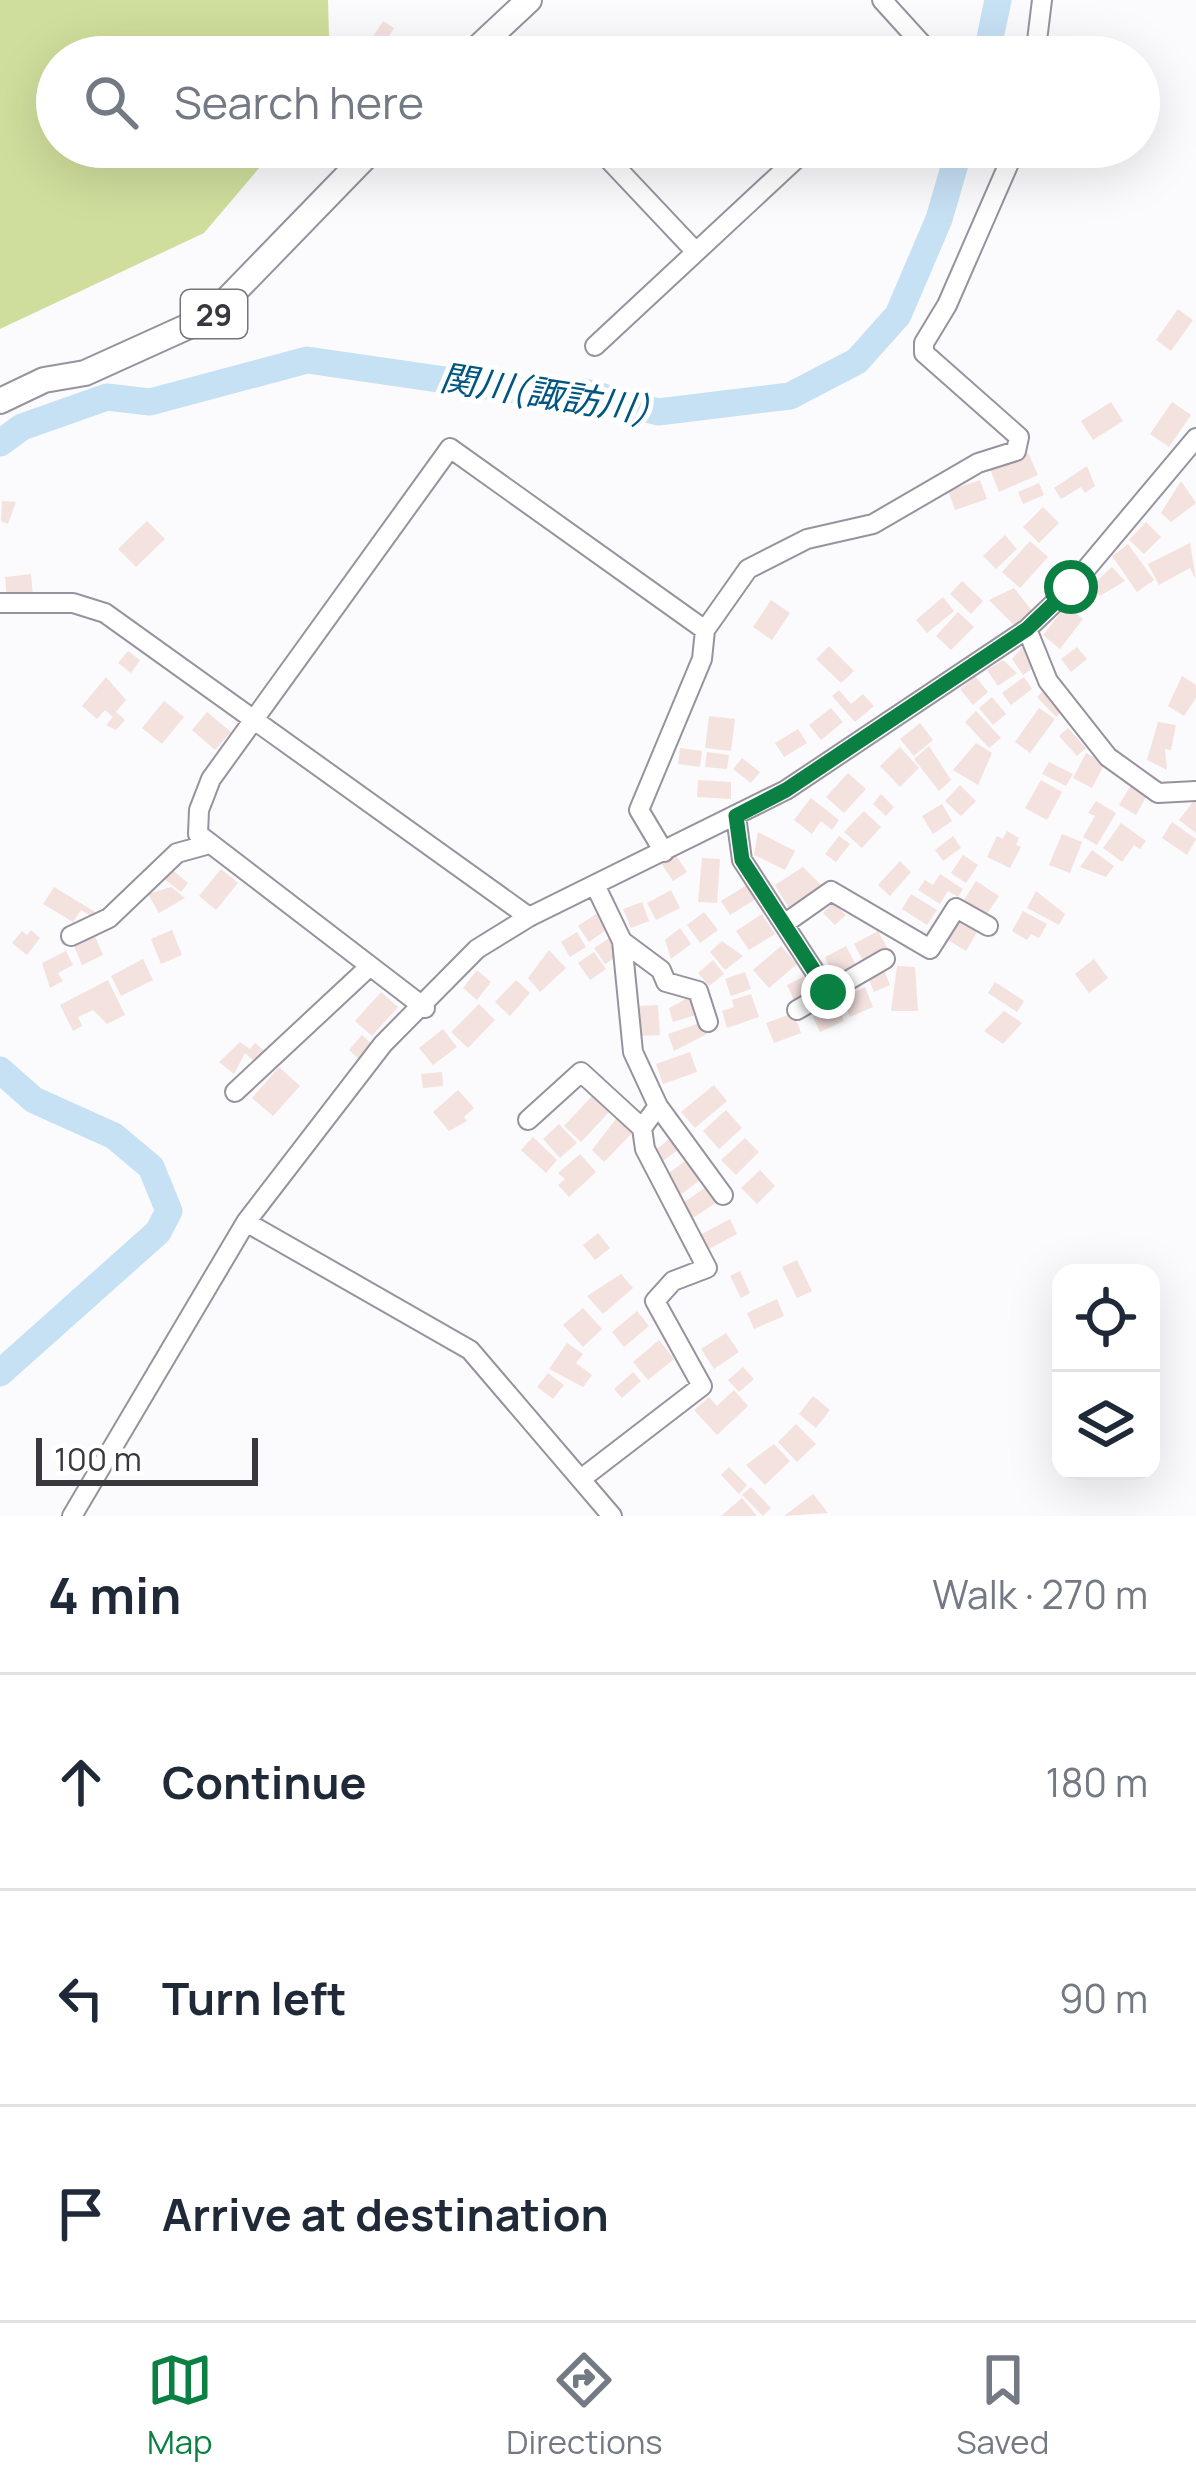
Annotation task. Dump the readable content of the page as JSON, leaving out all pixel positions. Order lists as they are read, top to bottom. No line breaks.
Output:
{"streets":{"main road":["29"]},"water":["関川(諏訪川)"],"scale_bar":"100 m","page":{"search":"Search here","scale":"100 m","heading":["4 min","Walk · 270 m"],"list":[["Continue","180 m"],["Turn left","90 m"],"Arrive at destination"],"nav":["Map","Directions","Saved"]}}
